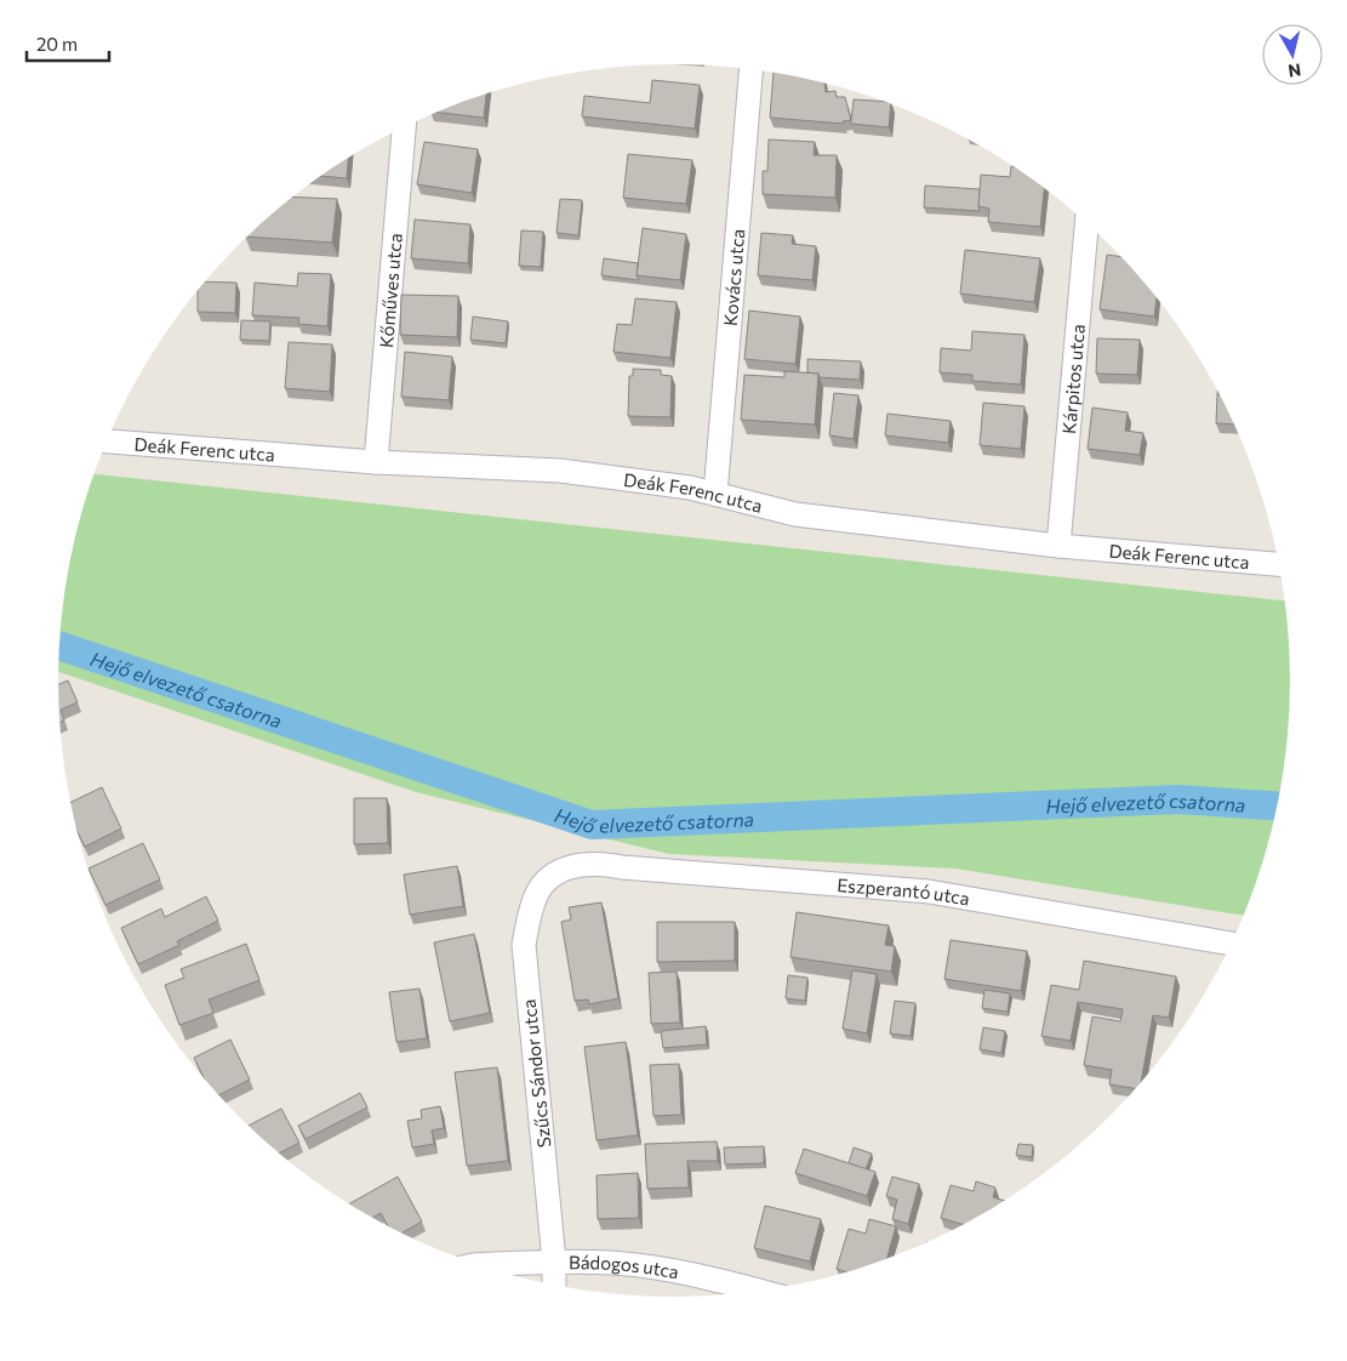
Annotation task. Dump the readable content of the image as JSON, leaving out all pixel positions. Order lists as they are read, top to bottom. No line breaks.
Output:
{"streets":{"street":["Kovács utca","Kőműves utca","Kárpitos utca","Deák Ferenc utca","Eszperantó utca","Szűcs Sándor utca","Bádogos utca"]},"crossings":[["Kovács utca","Deák Ferenc utca"],["Kőműves utca","Deák Ferenc utca"],["Kárpitos utca","Deák Ferenc utca"],["Eszperantó utca","Szűcs Sándor utca"],["Szűcs Sándor utca","Bádogos utca"]],"water":["Hejő elvezető csatorna"],"scale_bar":"20 m","north":"bottom"}
